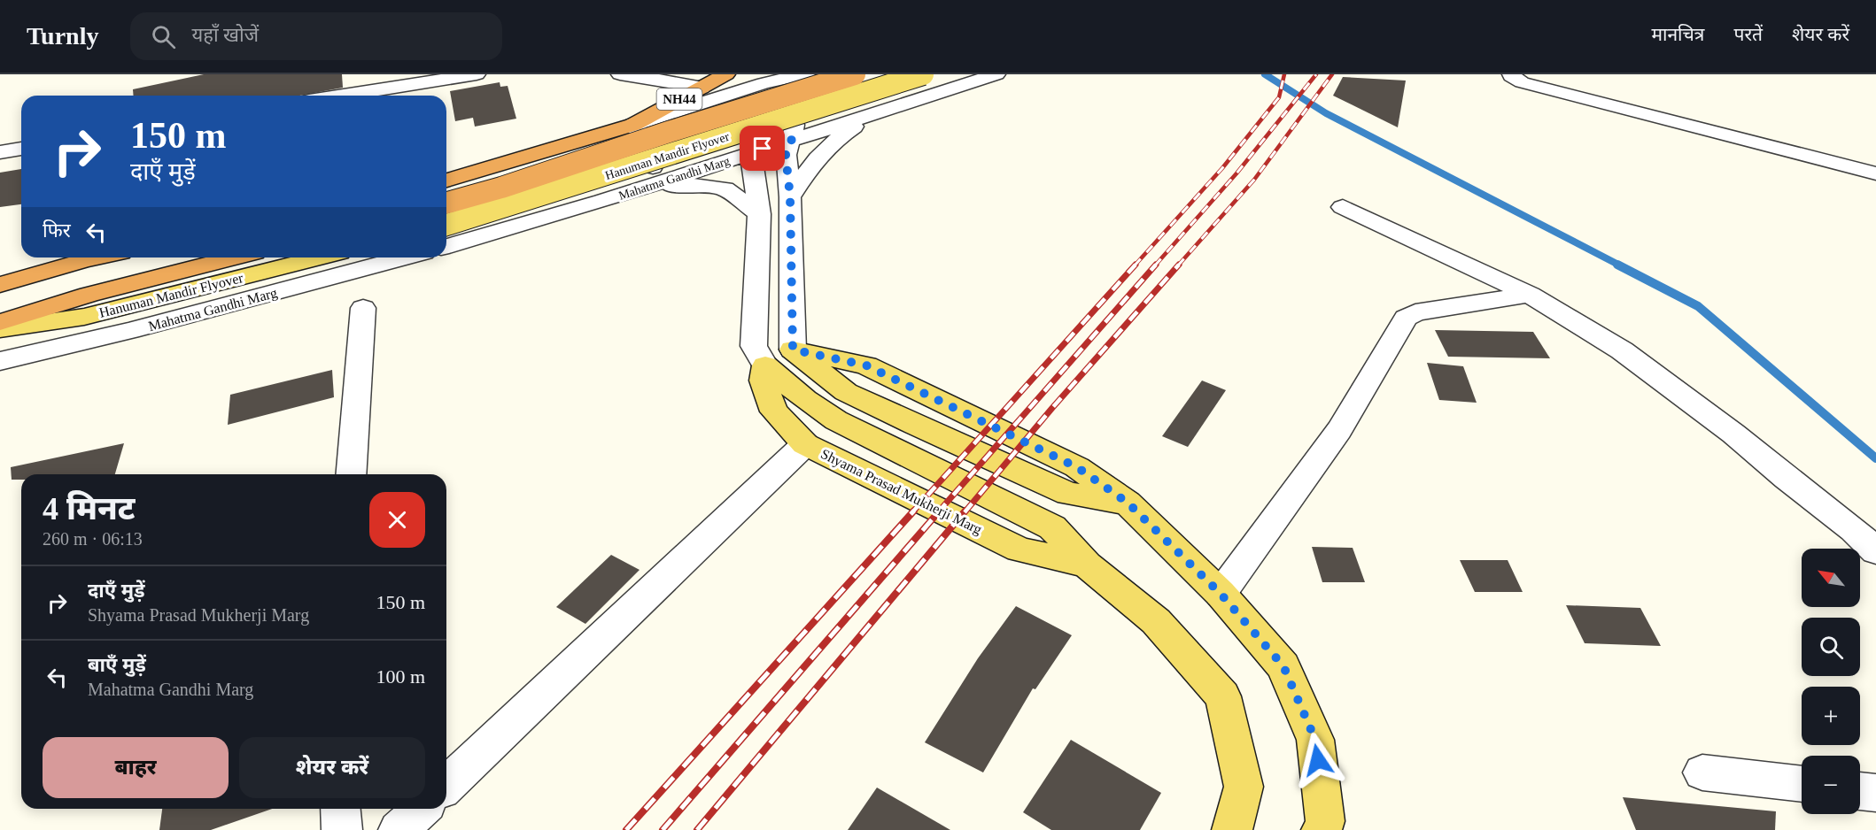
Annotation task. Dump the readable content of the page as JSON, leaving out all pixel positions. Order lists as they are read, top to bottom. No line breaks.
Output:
{"streets":{"highway":["NH44","Hanuman Mandir Flyover"],"main road":["Shyama Prasad Mukherji Marg"],"street":["Mahatma Gandhi Marg"]},"crossings":[["Mahatma Gandhi Marg","Shyama Prasad Mukherji Marg"]],"north":"top left","page":{"header":"Turnly","search":"यहाँ खोजें","nav":["मानचित्र","परतें","शेयर करें"],"turn":["150 m","दाएँ मुड़ें"],"then":"फिर","heading":["4 मिनट","260 m · 06:13"],"map_buttons":["+","−"],"list":[{"name":"दाएँ मुड़ें","note":"Shyama Prasad Mukherji Marg","value":"150 m"},{"name":"बाएँ मुड़ें","note":"Mahatma Gandhi Marg","value":"100 m"}],"buttons":["बाहर","शेयर करें"]}}
